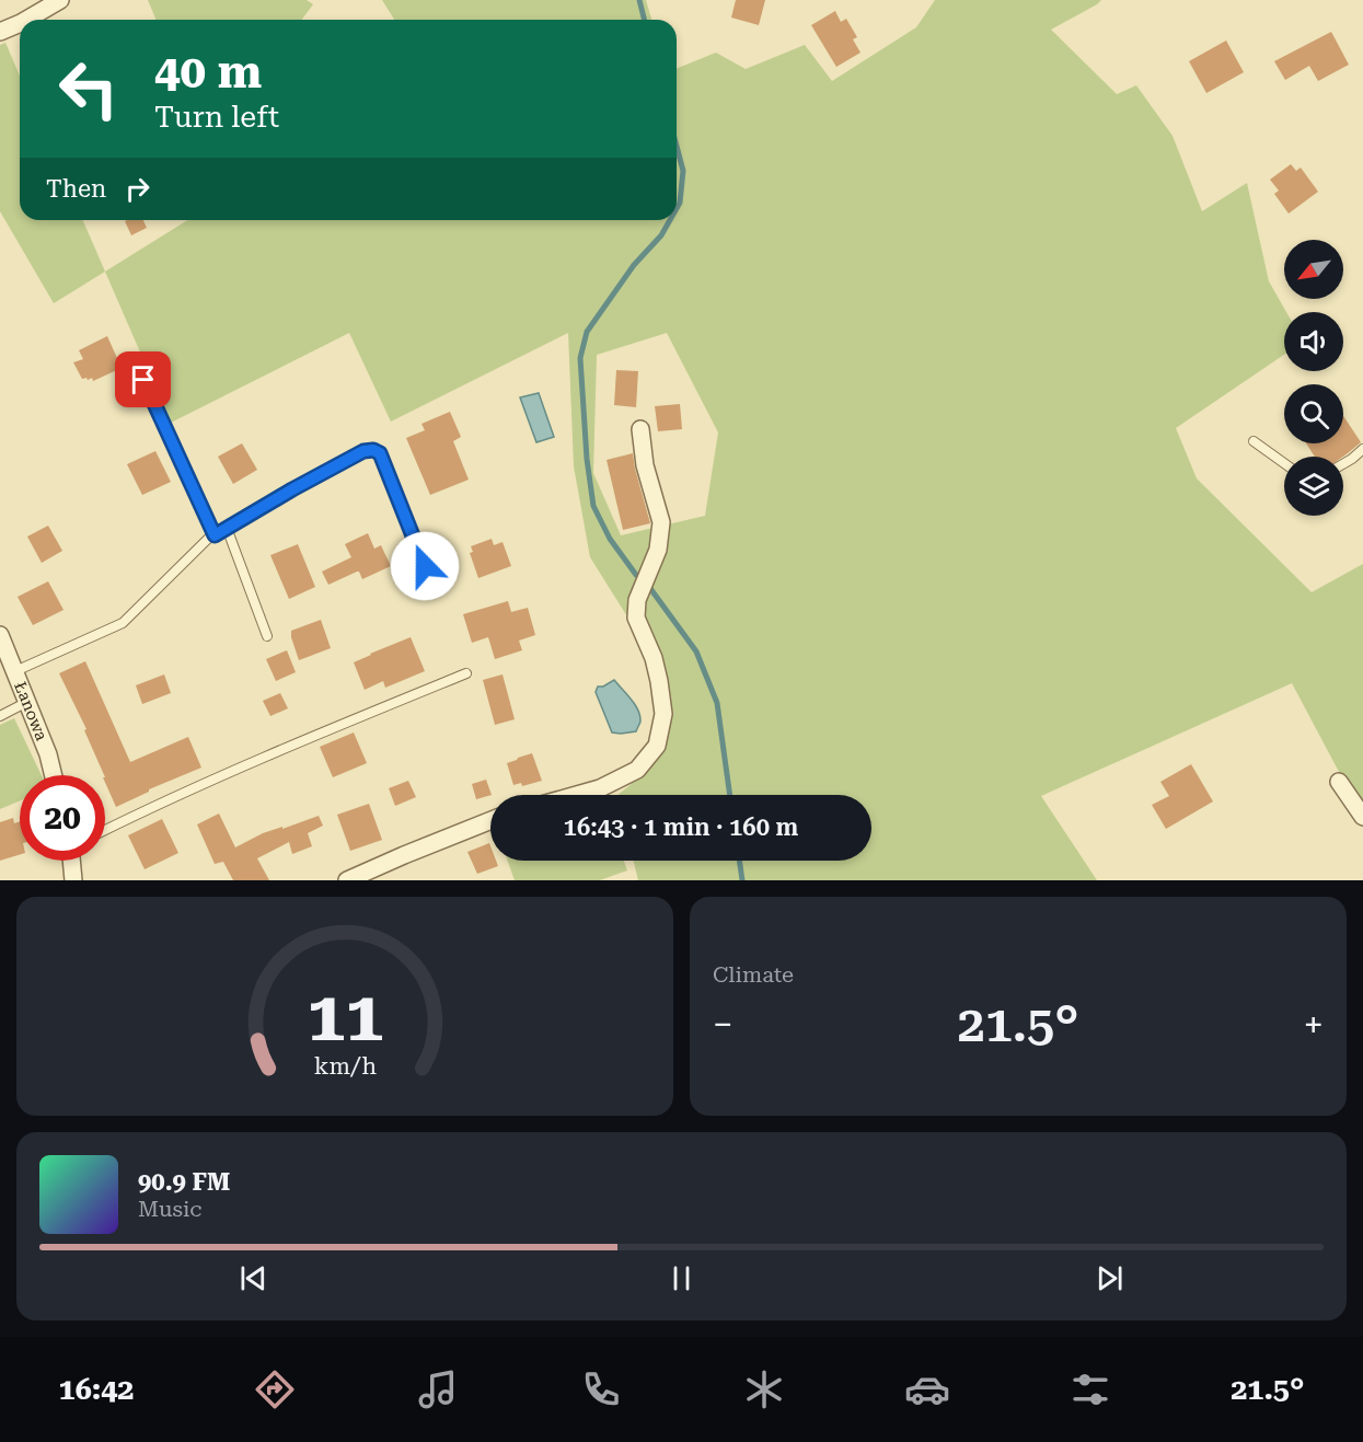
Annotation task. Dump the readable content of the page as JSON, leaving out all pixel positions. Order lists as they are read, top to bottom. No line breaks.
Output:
{"streets":{"street":["Łanowa"]},"north":"bottom left","page":{"turn":["40 m","Turn left"],"then":"Then","limit":"20","trip":"16:43 · 1 min · 160 m","tile":"Climate","heat":["−","21.5°","+"],"song":["90.9 FM","Music"],"tabs":["16:42","21.5°"],"gauge":["11","km/h"]}}
